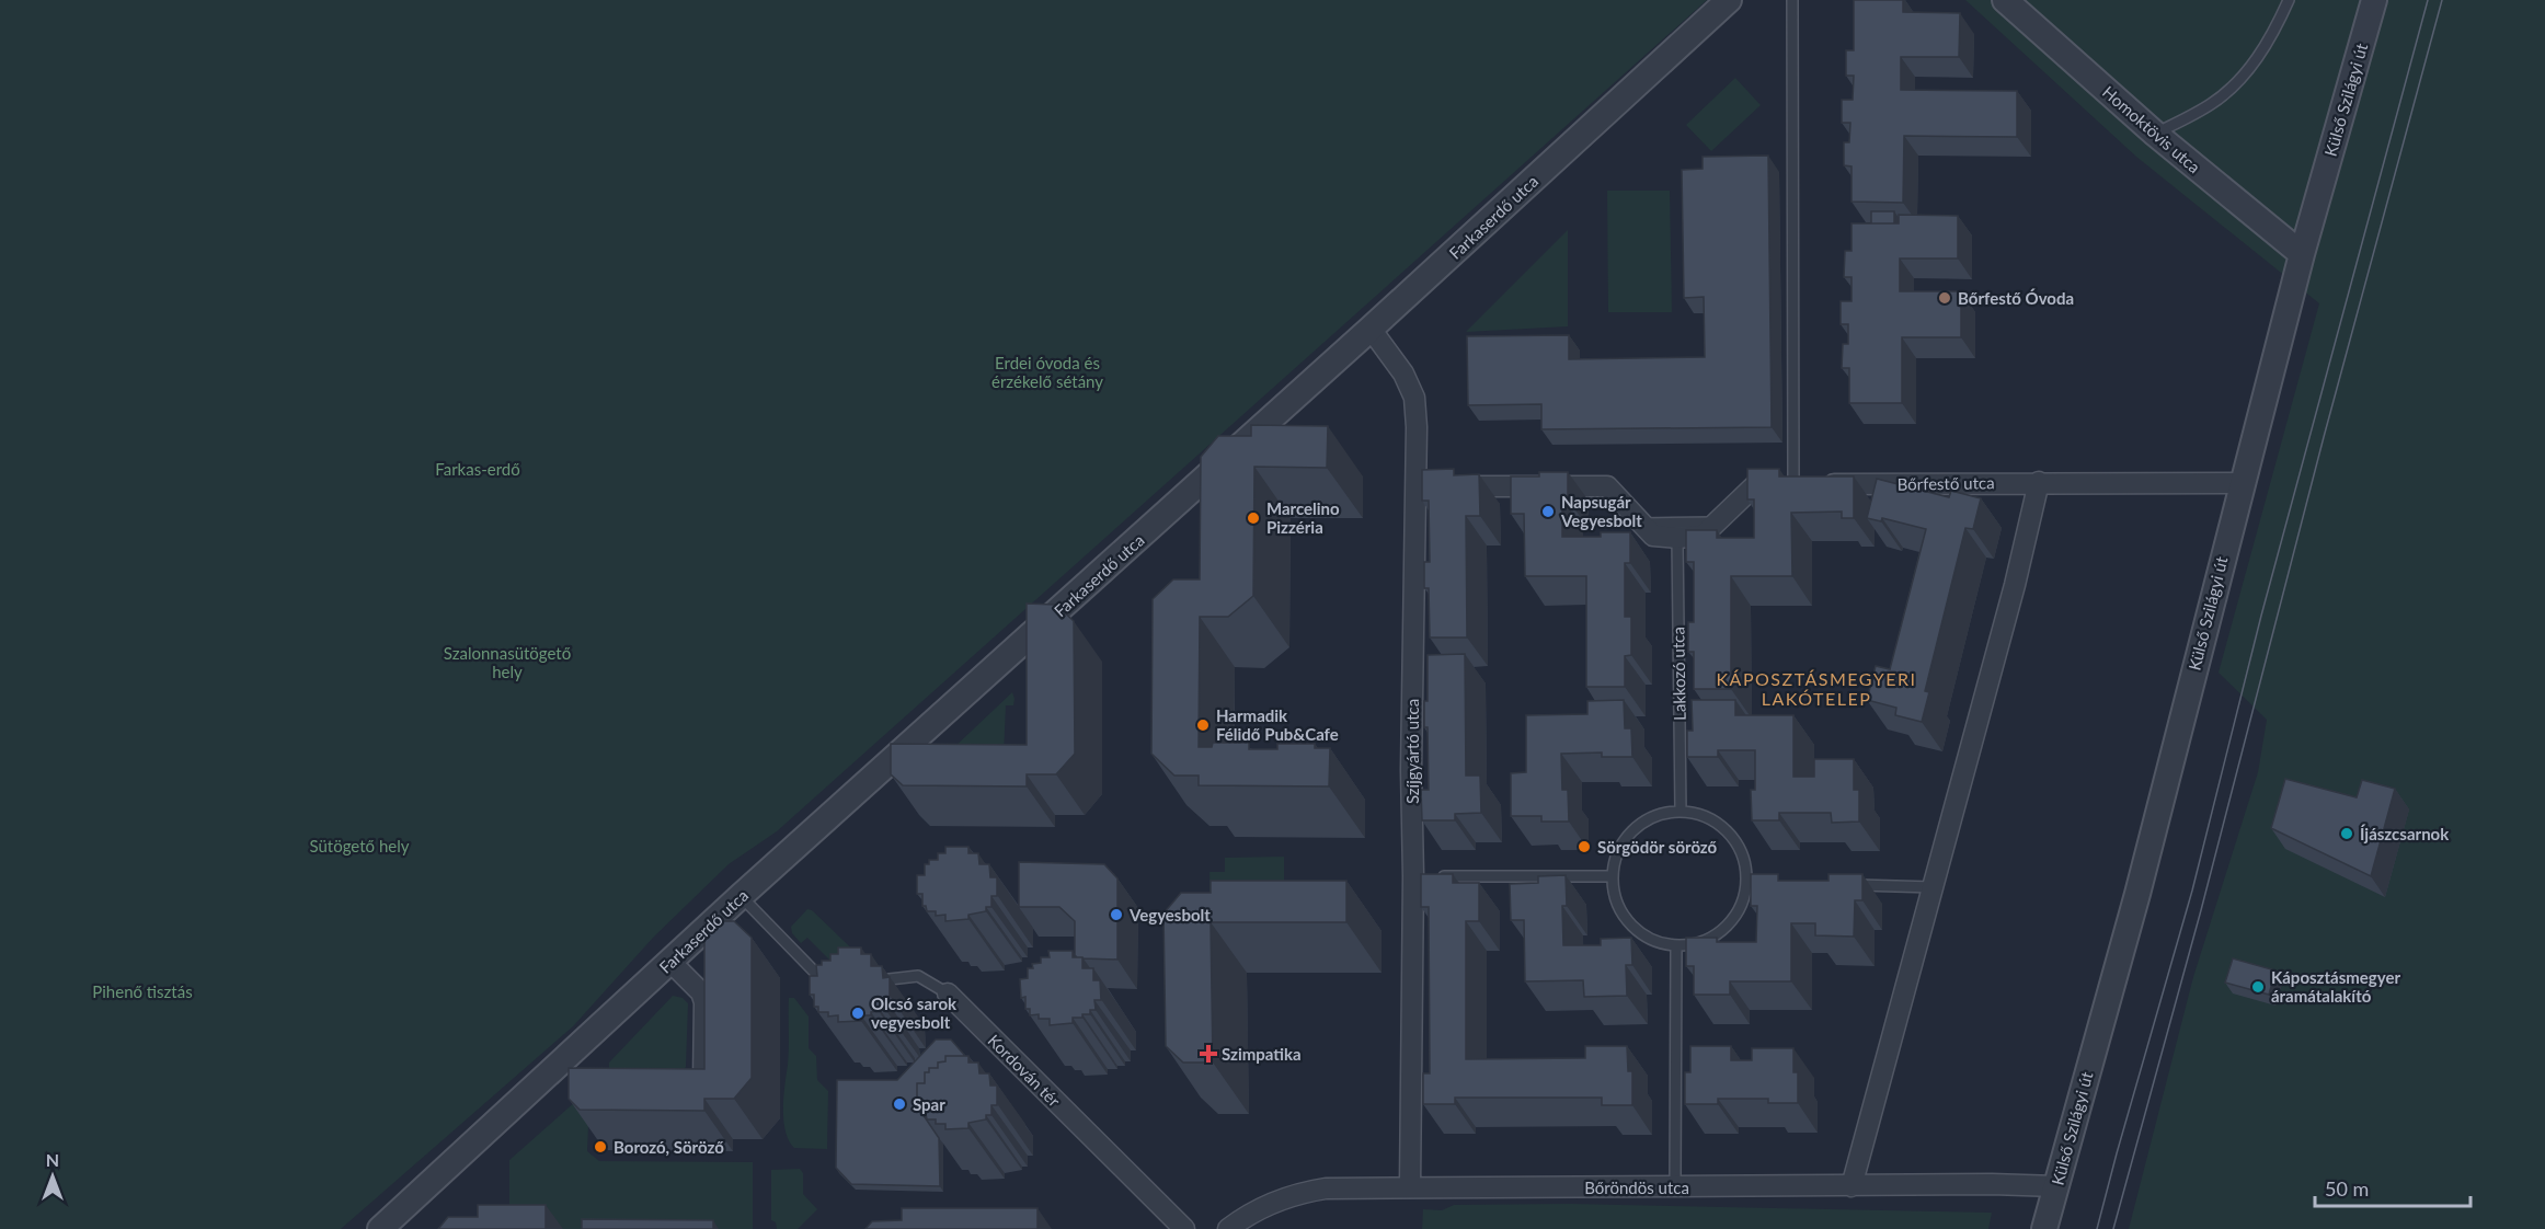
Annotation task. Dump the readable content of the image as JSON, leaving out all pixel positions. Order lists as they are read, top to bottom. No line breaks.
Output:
{"streets":{"street":["Külső Szilágyi út","Homoktövis utca","Farkaserdő utca","Bőrfestő utca","Szíjgyártó utca","Kordován tér","Bőröndös utca"],"lane":["Lakkozó utca"]},"crossings":[["Külső Szilágyi út","Homoktövis utca"],["Külső Szilágyi út","Bőrfestő utca"],["Külső Szilágyi út","Bőröndös utca"],["Farkaserdő utca","Szíjgyártó utca"],["Bőrfestő utca","Lakkozó utca"],["Bőrfestő utca","Szíjgyártó utca"],["Szíjgyártó utca","Bőröndös utca"]],"districts":["KÁPOSZTÁSMEGYERI LAKÓTELEP"],"parks":["Erdei óvoda és érzékelő sétány","Farkas-erdő","Szalonnasütögető hely","Sütögető hely","Pihenő tisztás"],"places":{"other":["Bőrfestő Óvoda","Napsugár Vegyesbolt","Marcelino Pizzéria","Harmadik Félidő Pub&Cafe","Íjászcsarnok","Sörgödör söröző","Vegyesbolt","Káposztásmegyer áramátalakító","Olcsó sarok vegyesbolt","Spar","Borozó, Söröző"],"health":["Szimpatika"]},"scale_bar":"50 m","north":"top"}
